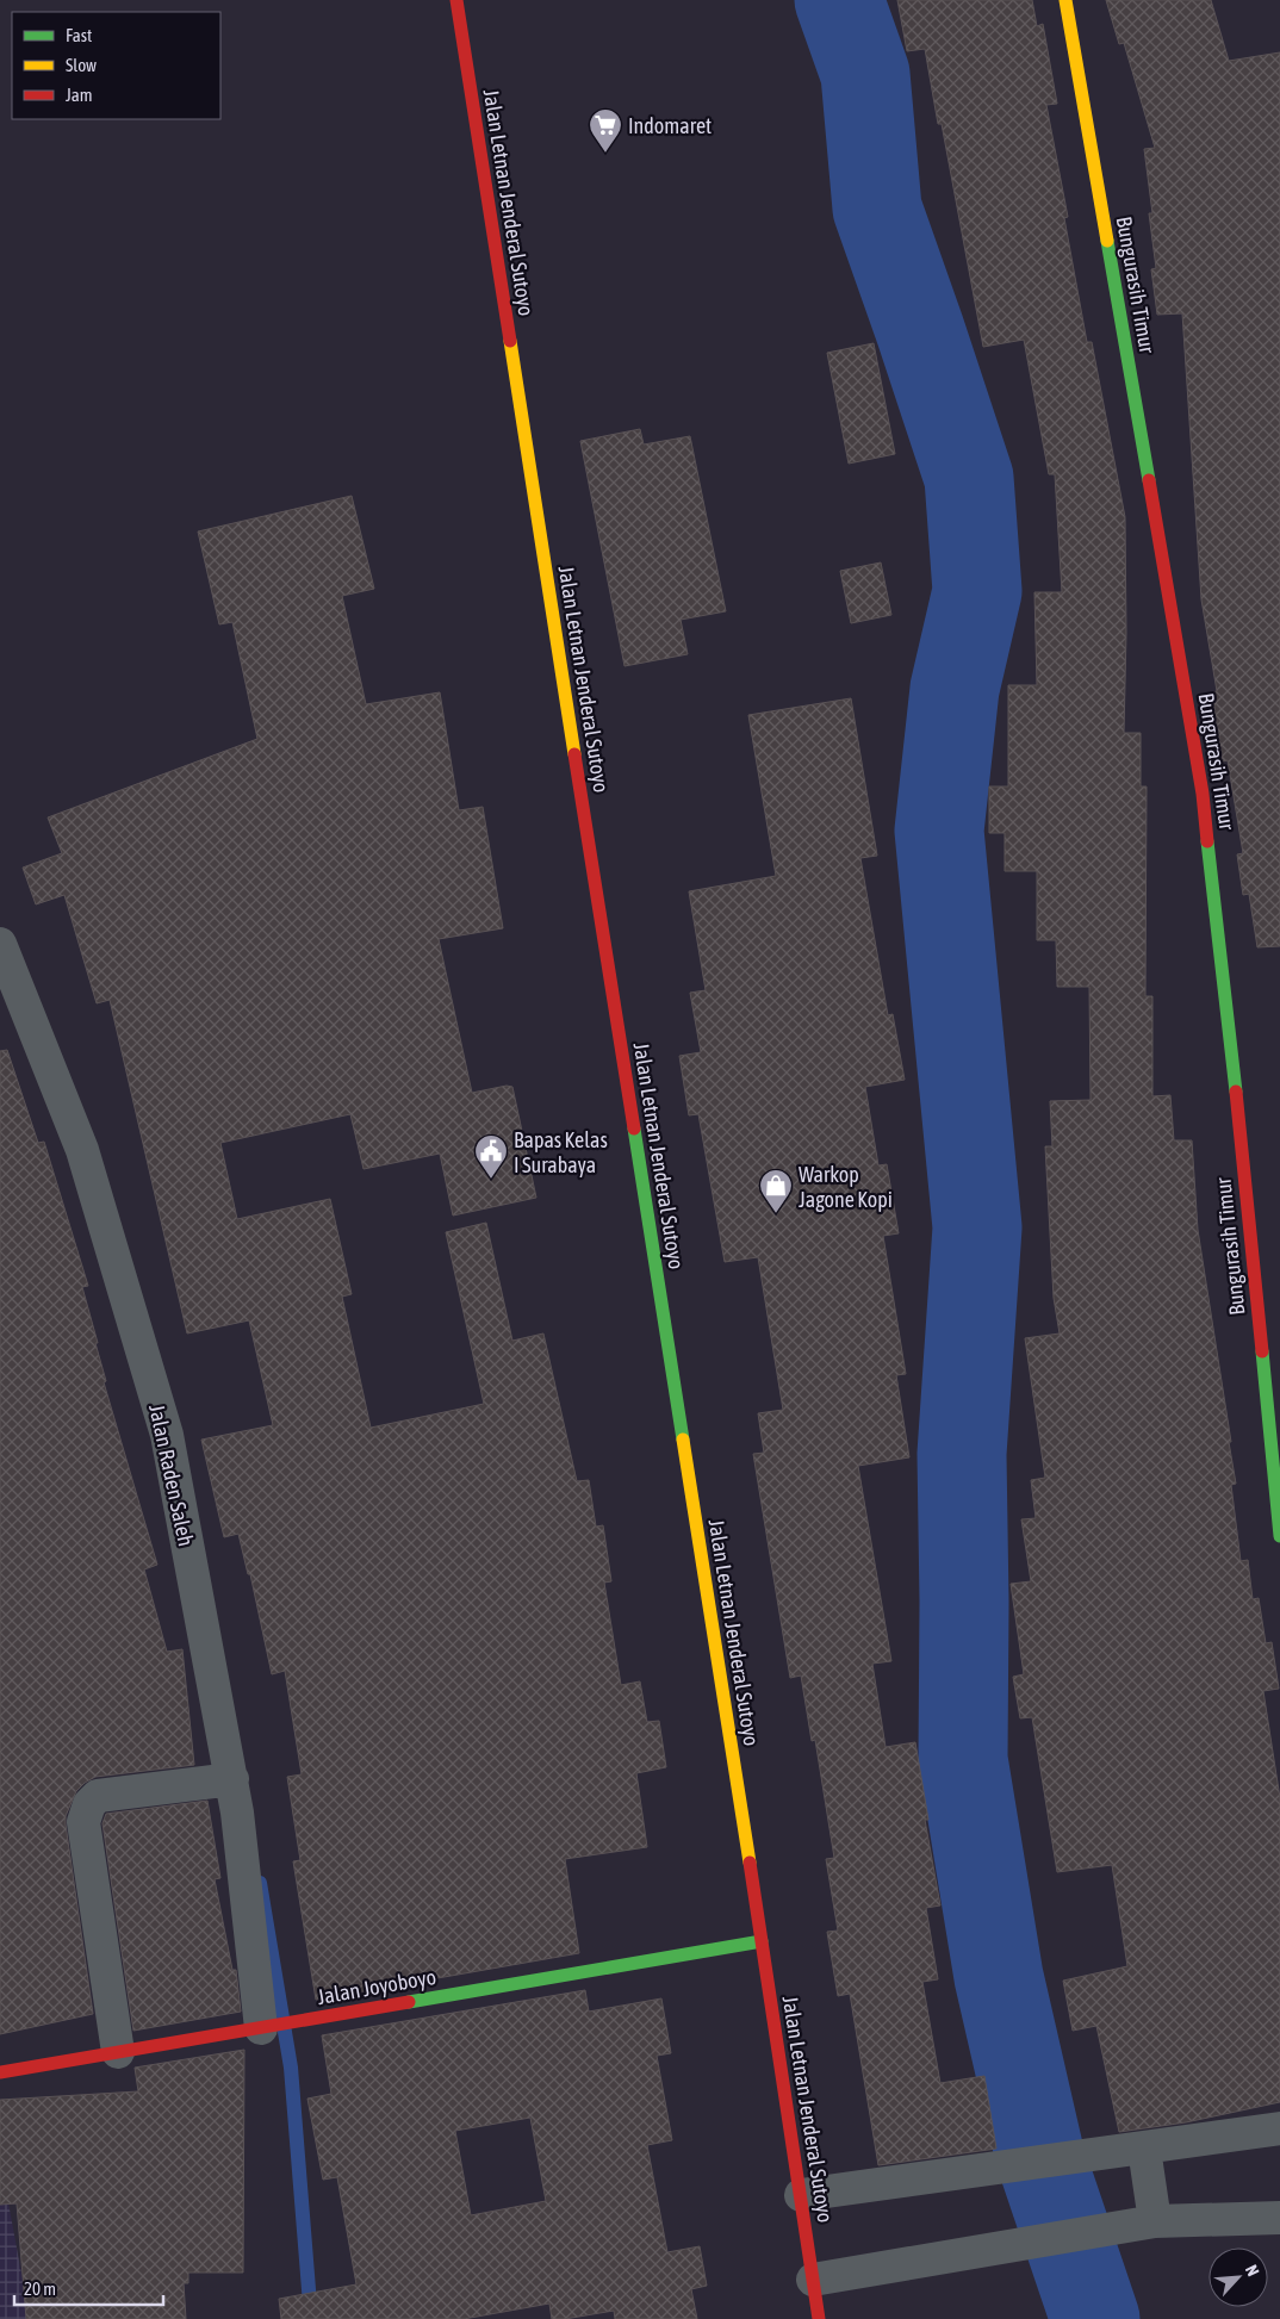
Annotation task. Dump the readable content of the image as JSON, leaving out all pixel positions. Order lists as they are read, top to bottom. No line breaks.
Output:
{"streets":{"main road":["Jalan Letnan Jenderal Sutoyo","Bungurasih Timur","Jalan Joyoboyo"],"street":["Jalan Raden Saleh"]},"crossings":[["Jalan Letnan Jenderal Sutoyo","Jalan Joyoboyo"],["Jalan Raden Saleh","Jalan Joyoboyo"]],"places":{"supermarket":["Indomaret"],"public building":["Bapas Kelas I Surabaya"],"shop":["Warkop Jagone Kopi"]},"legend":["Fast","Slow","Jam"],"scale_bar":"20 m","north":"top right"}
